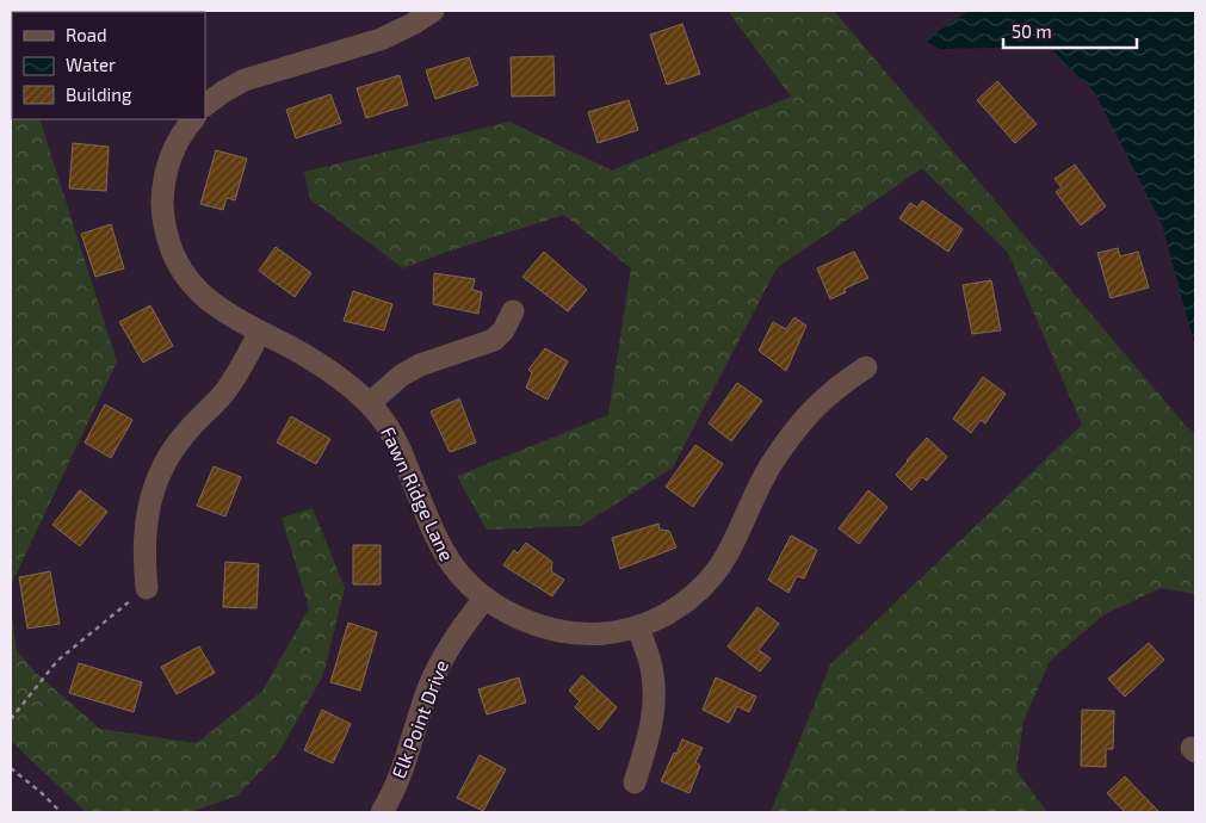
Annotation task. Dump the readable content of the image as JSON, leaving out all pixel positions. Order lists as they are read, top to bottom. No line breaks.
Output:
{"streets":{"street":["Fawn Ridge Lane","Elk Point Drive"]},"crossings":[["Fawn Ridge Lane","Elk Point Drive"]],"legend":["Road","Water","Building"],"scale_bar":"50 m"}
